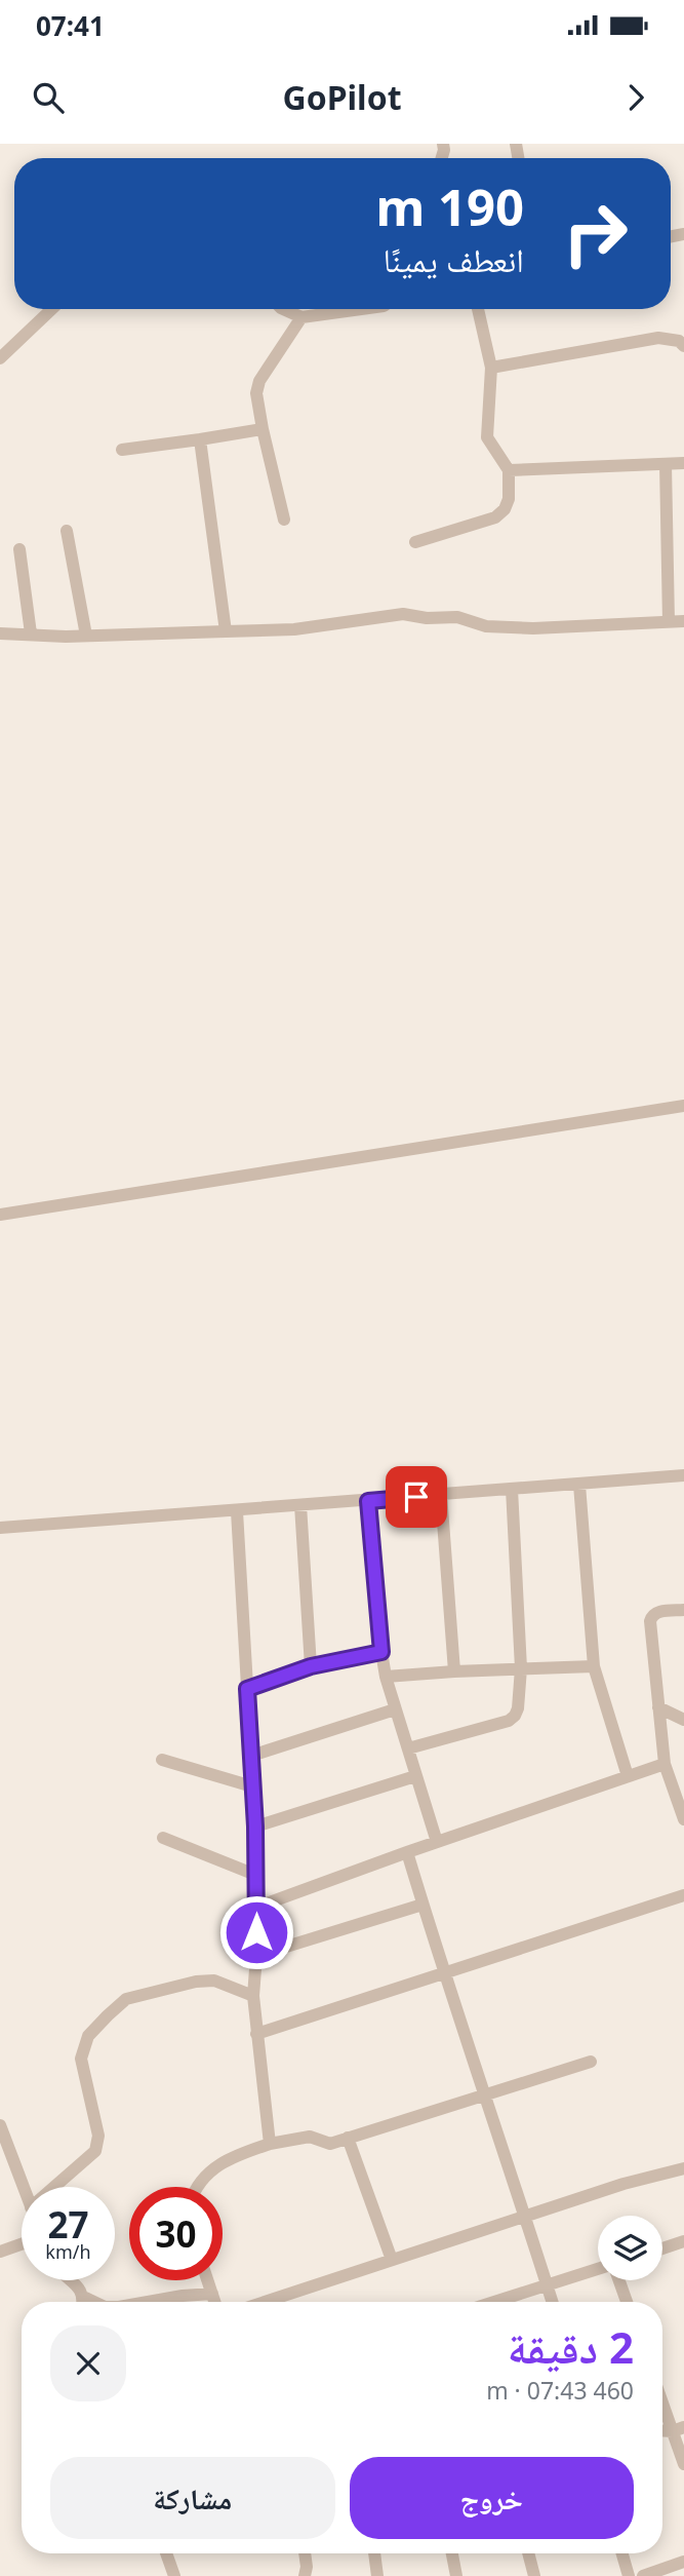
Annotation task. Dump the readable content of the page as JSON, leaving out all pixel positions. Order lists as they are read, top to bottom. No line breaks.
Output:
{"page":{"status":"07:41","header":"GoPilot","turn":["190 m","انعطف يمينًا"],"speed":"27 km/h","limit":"30","heading":["2 دقيقة","460 m · 07:43"],"buttons":["خروج","مشاركة"]}}
